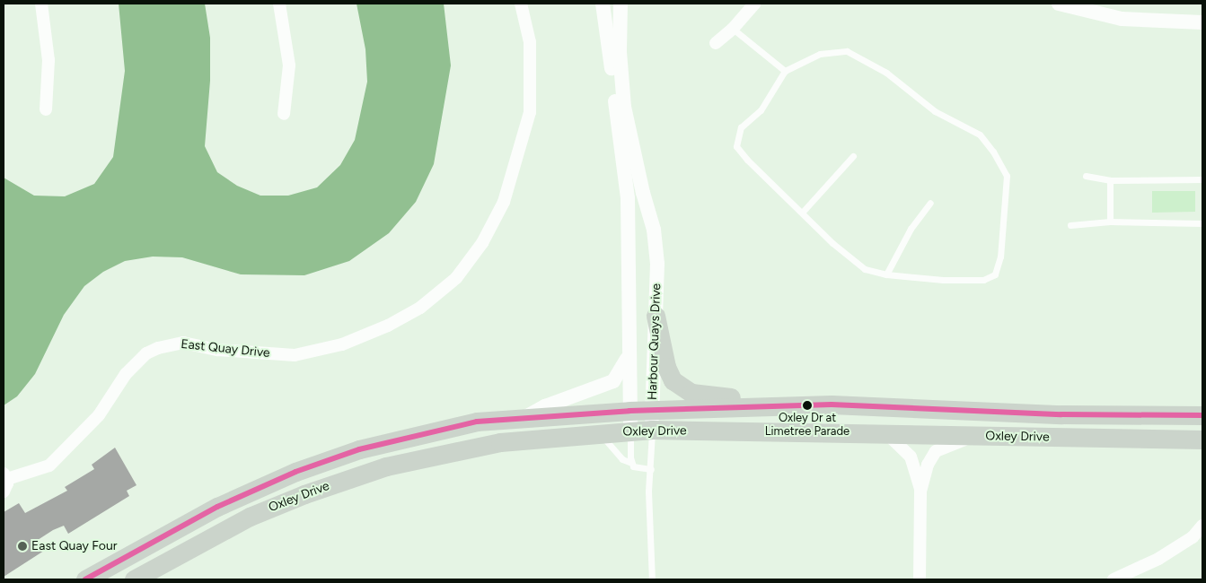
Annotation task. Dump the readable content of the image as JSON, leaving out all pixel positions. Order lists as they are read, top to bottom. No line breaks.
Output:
{"streets":{"main road":["Oxley Drive"],"street":["Harbour Quays Drive","East Quay Drive"]},"crossings":[["Harbour Quays Drive","Oxley Drive"]],"places":["Oxley Dr at Limetree Parade","East Quay Four"]}
